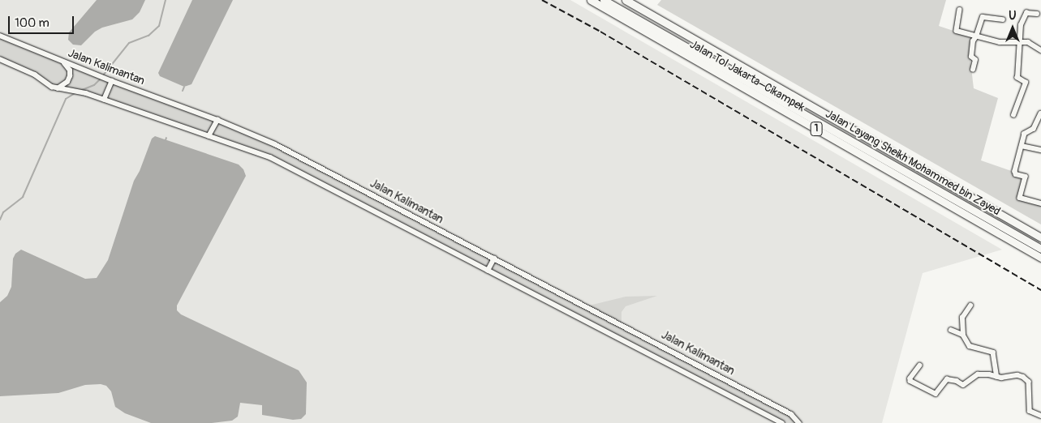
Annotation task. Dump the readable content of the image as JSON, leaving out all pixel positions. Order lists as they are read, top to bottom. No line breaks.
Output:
{"streets":{"highway":["Jalan Tol Jakarta–Cikampek","1","Jalan Layang Sheikh Mohammed bin Zayed"],"street":["Jalan Kalimantan"]},"scale_bar":"100 m","north":"top"}
